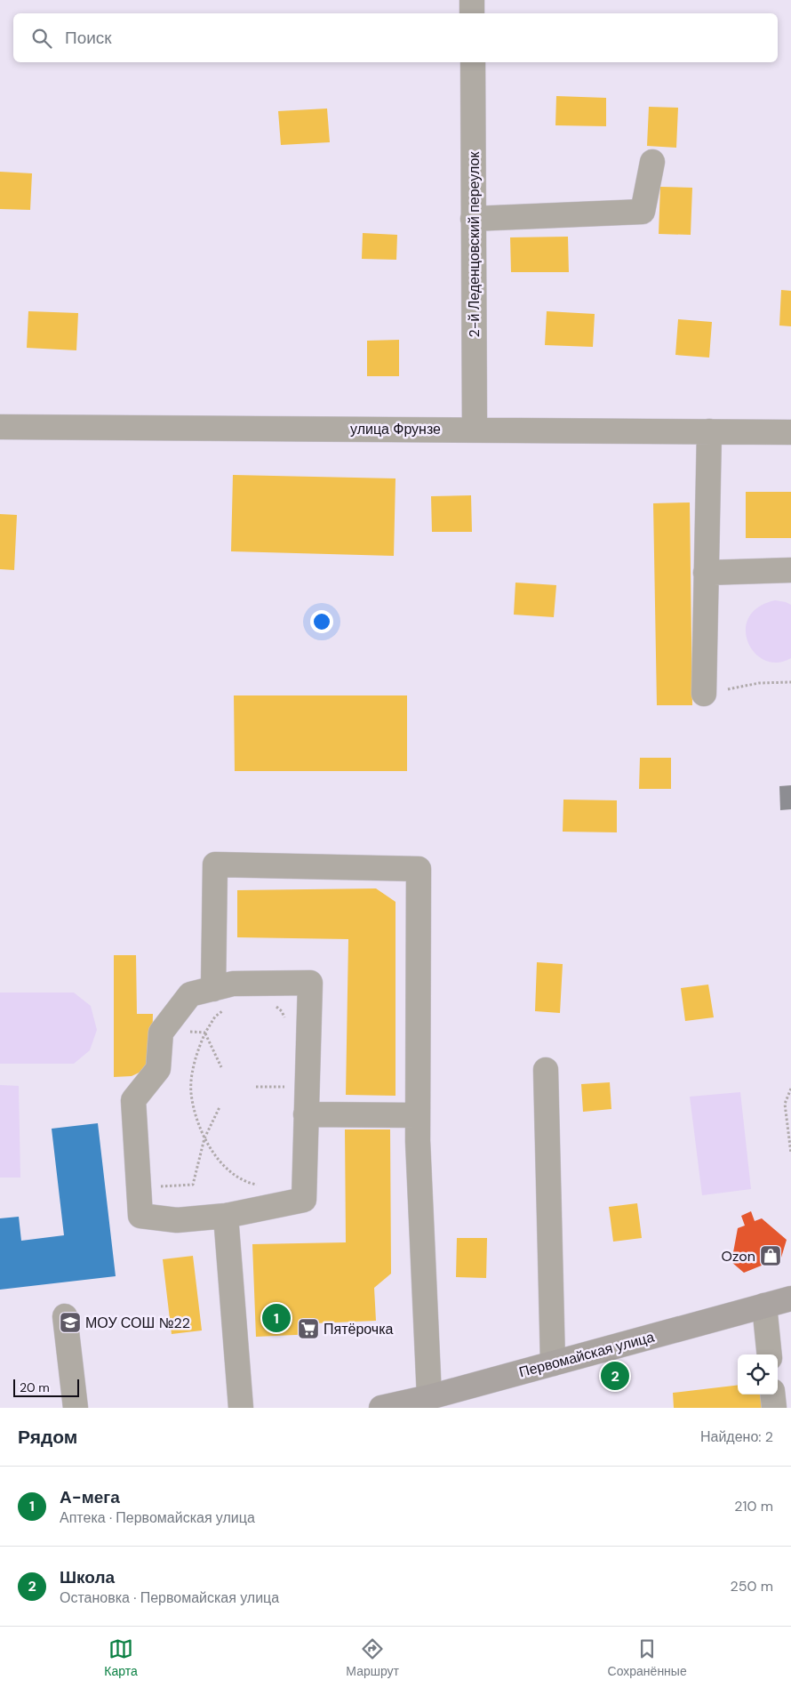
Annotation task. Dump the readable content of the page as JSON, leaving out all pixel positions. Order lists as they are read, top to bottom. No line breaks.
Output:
{"streets":{"main road":["Первомайская улица"],"street":["2-й Леденцовский переулок","улица Фрунзе"]},"crossings":[["2-й Леденцовский переулок","улица Фрунзе"]],"places":{"shop":["Ozon"],"school or university":["МОУ СОШ №22"],"supermarket":["Пятёрочка"]},"scale_bar":"20 m","page":{"search":"Поиск","pins":["1","2"],"scale":"20 m","heading":["Рядом","Найдено: 2"],"list":[{"mark":"1","name":"А-мега","note":"Аптека · Первомайская улица","value":"210 m"},{"mark":"2","name":"Школа","note":"Остановка · Первомайская улица","value":"250 m"}],"nav":["Карта","Маршрут","Сохранённые"]}}
